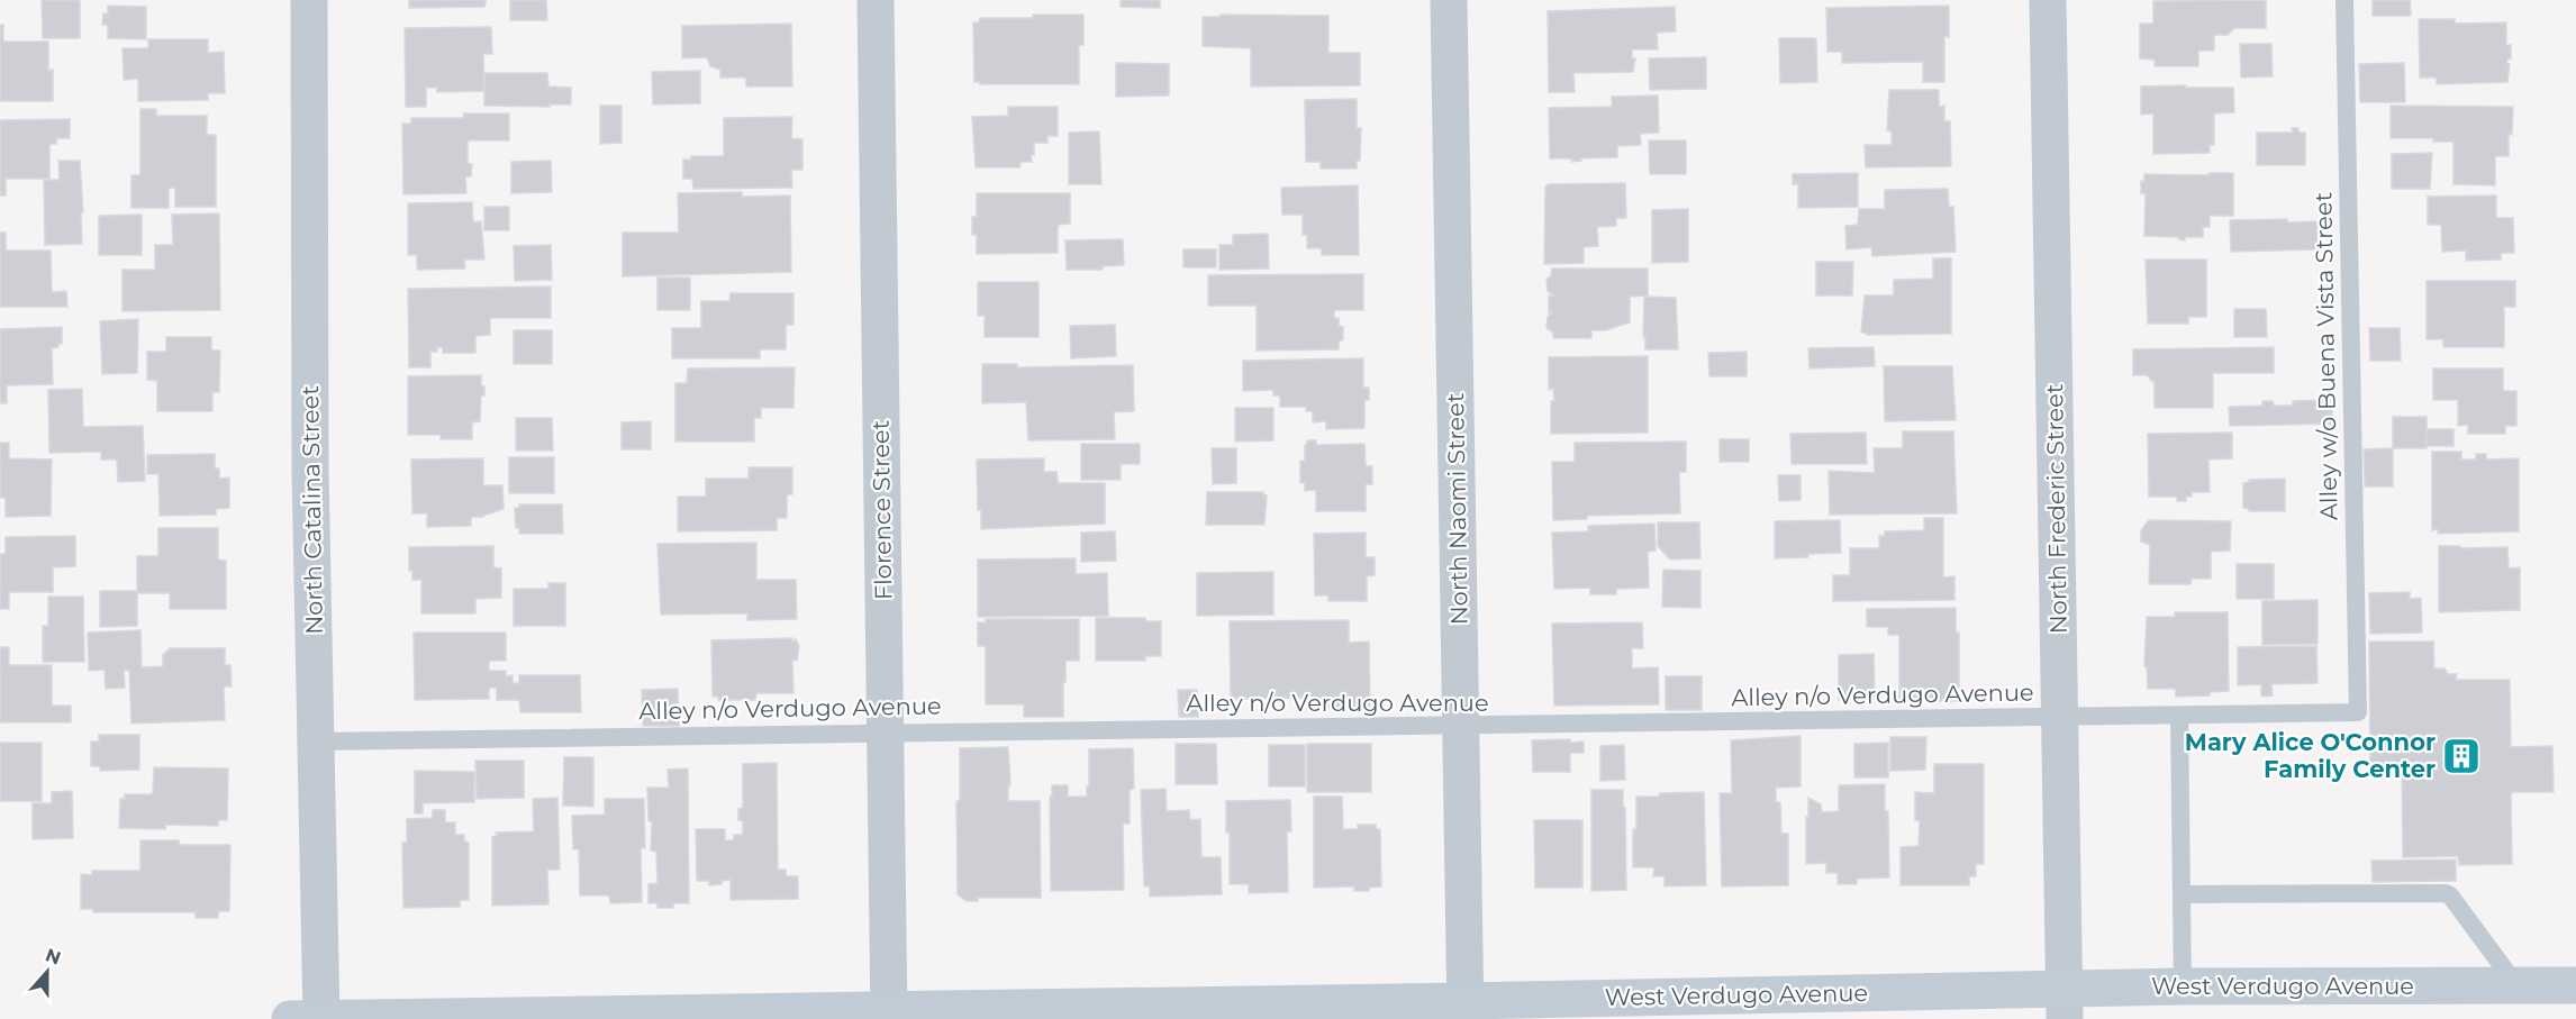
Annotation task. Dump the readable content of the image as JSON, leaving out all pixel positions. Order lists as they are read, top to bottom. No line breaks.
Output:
{"streets":{"main road":["West Verdugo Avenue"],"street":["North Naomi Street","North Frederic Street","North Catalina Street","Florence Street"],"lane":["Alley w/o Buena Vista Street","Alley n/o Verdugo Avenue"]},"crossings":[["Alley w/o Buena Vista Street","Alley n/o Verdugo Avenue"],["North Naomi Street","Alley n/o Verdugo Avenue"],["North Naomi Street","West Verdugo Avenue"],["North Frederic Street","Alley n/o Verdugo Avenue"],["North Frederic Street","West Verdugo Avenue"],["North Catalina Street","Alley n/o Verdugo Avenue"],["North Catalina Street","West Verdugo Avenue"],["Florence Street","Alley n/o Verdugo Avenue"],["Florence Street","West Verdugo Avenue"]],"places":{"building":["Mary Alice O'Connor Family Center"]},"north":"top"}
